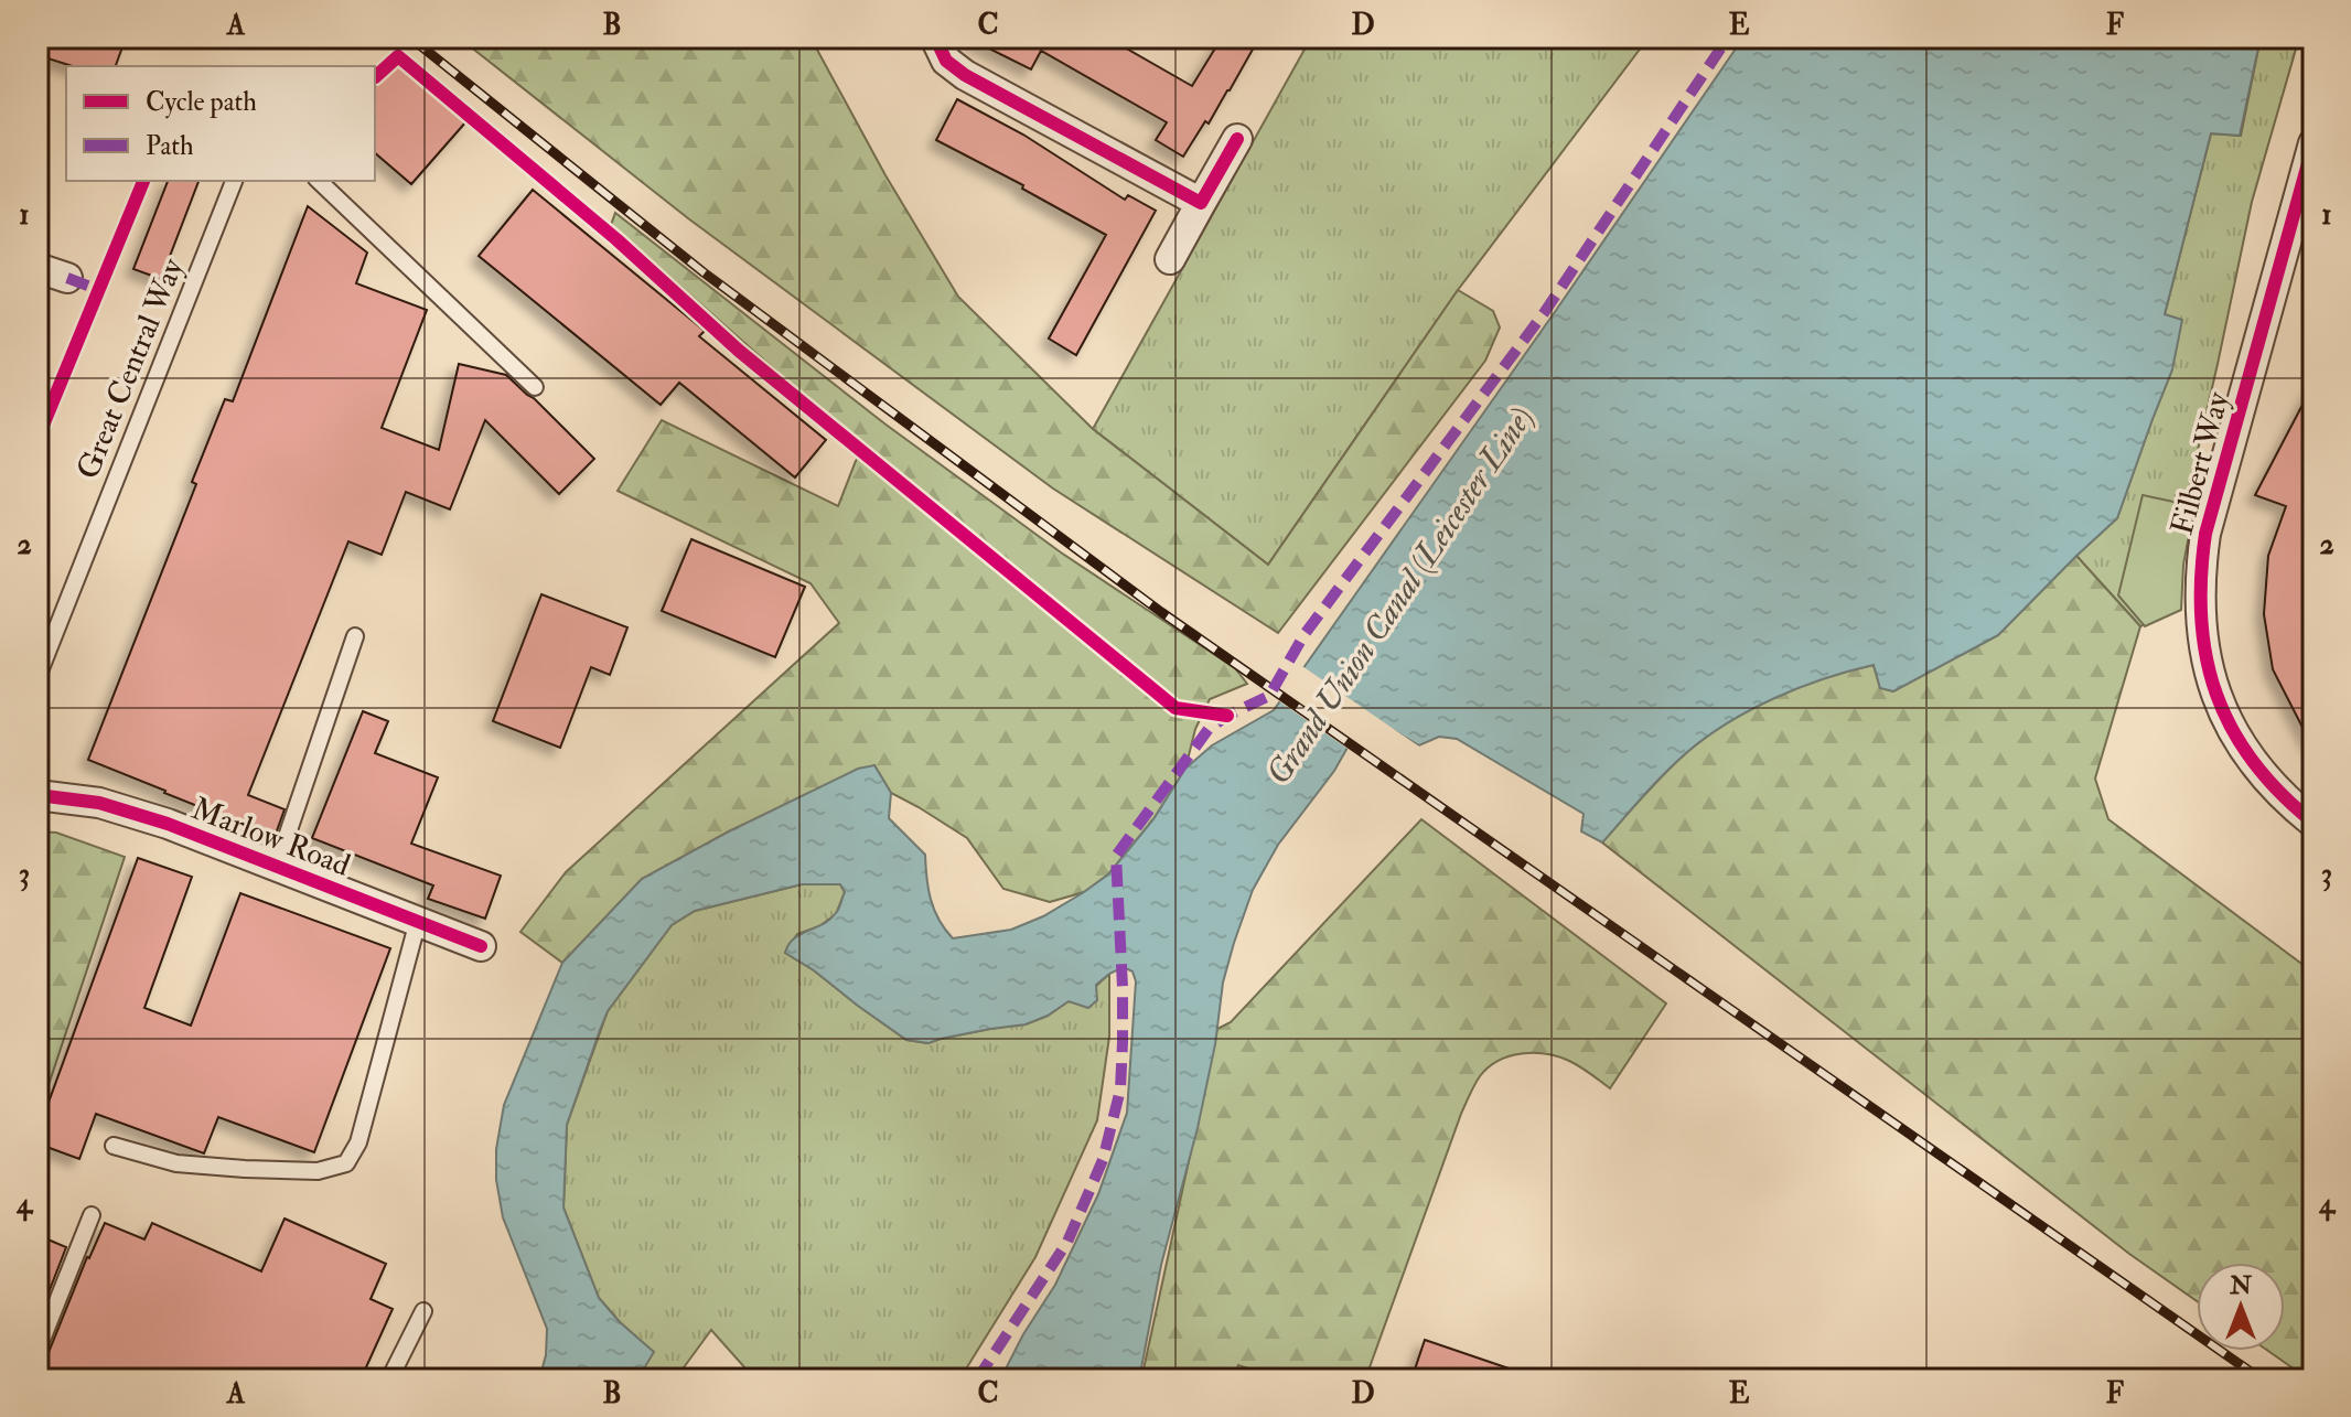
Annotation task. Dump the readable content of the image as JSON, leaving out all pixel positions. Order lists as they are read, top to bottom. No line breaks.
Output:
{"streets":{"street":["Filbert Way","Marlow Road"],"lane":["Great Central Way"]},"water":["Grand Union Canal (Leicester Line)"],"legend":["Cycle path","Path"],"north":"top","grid":{"columns":["A","B","C","D","E","F"],"rows":["1","2","3","4"]}}
